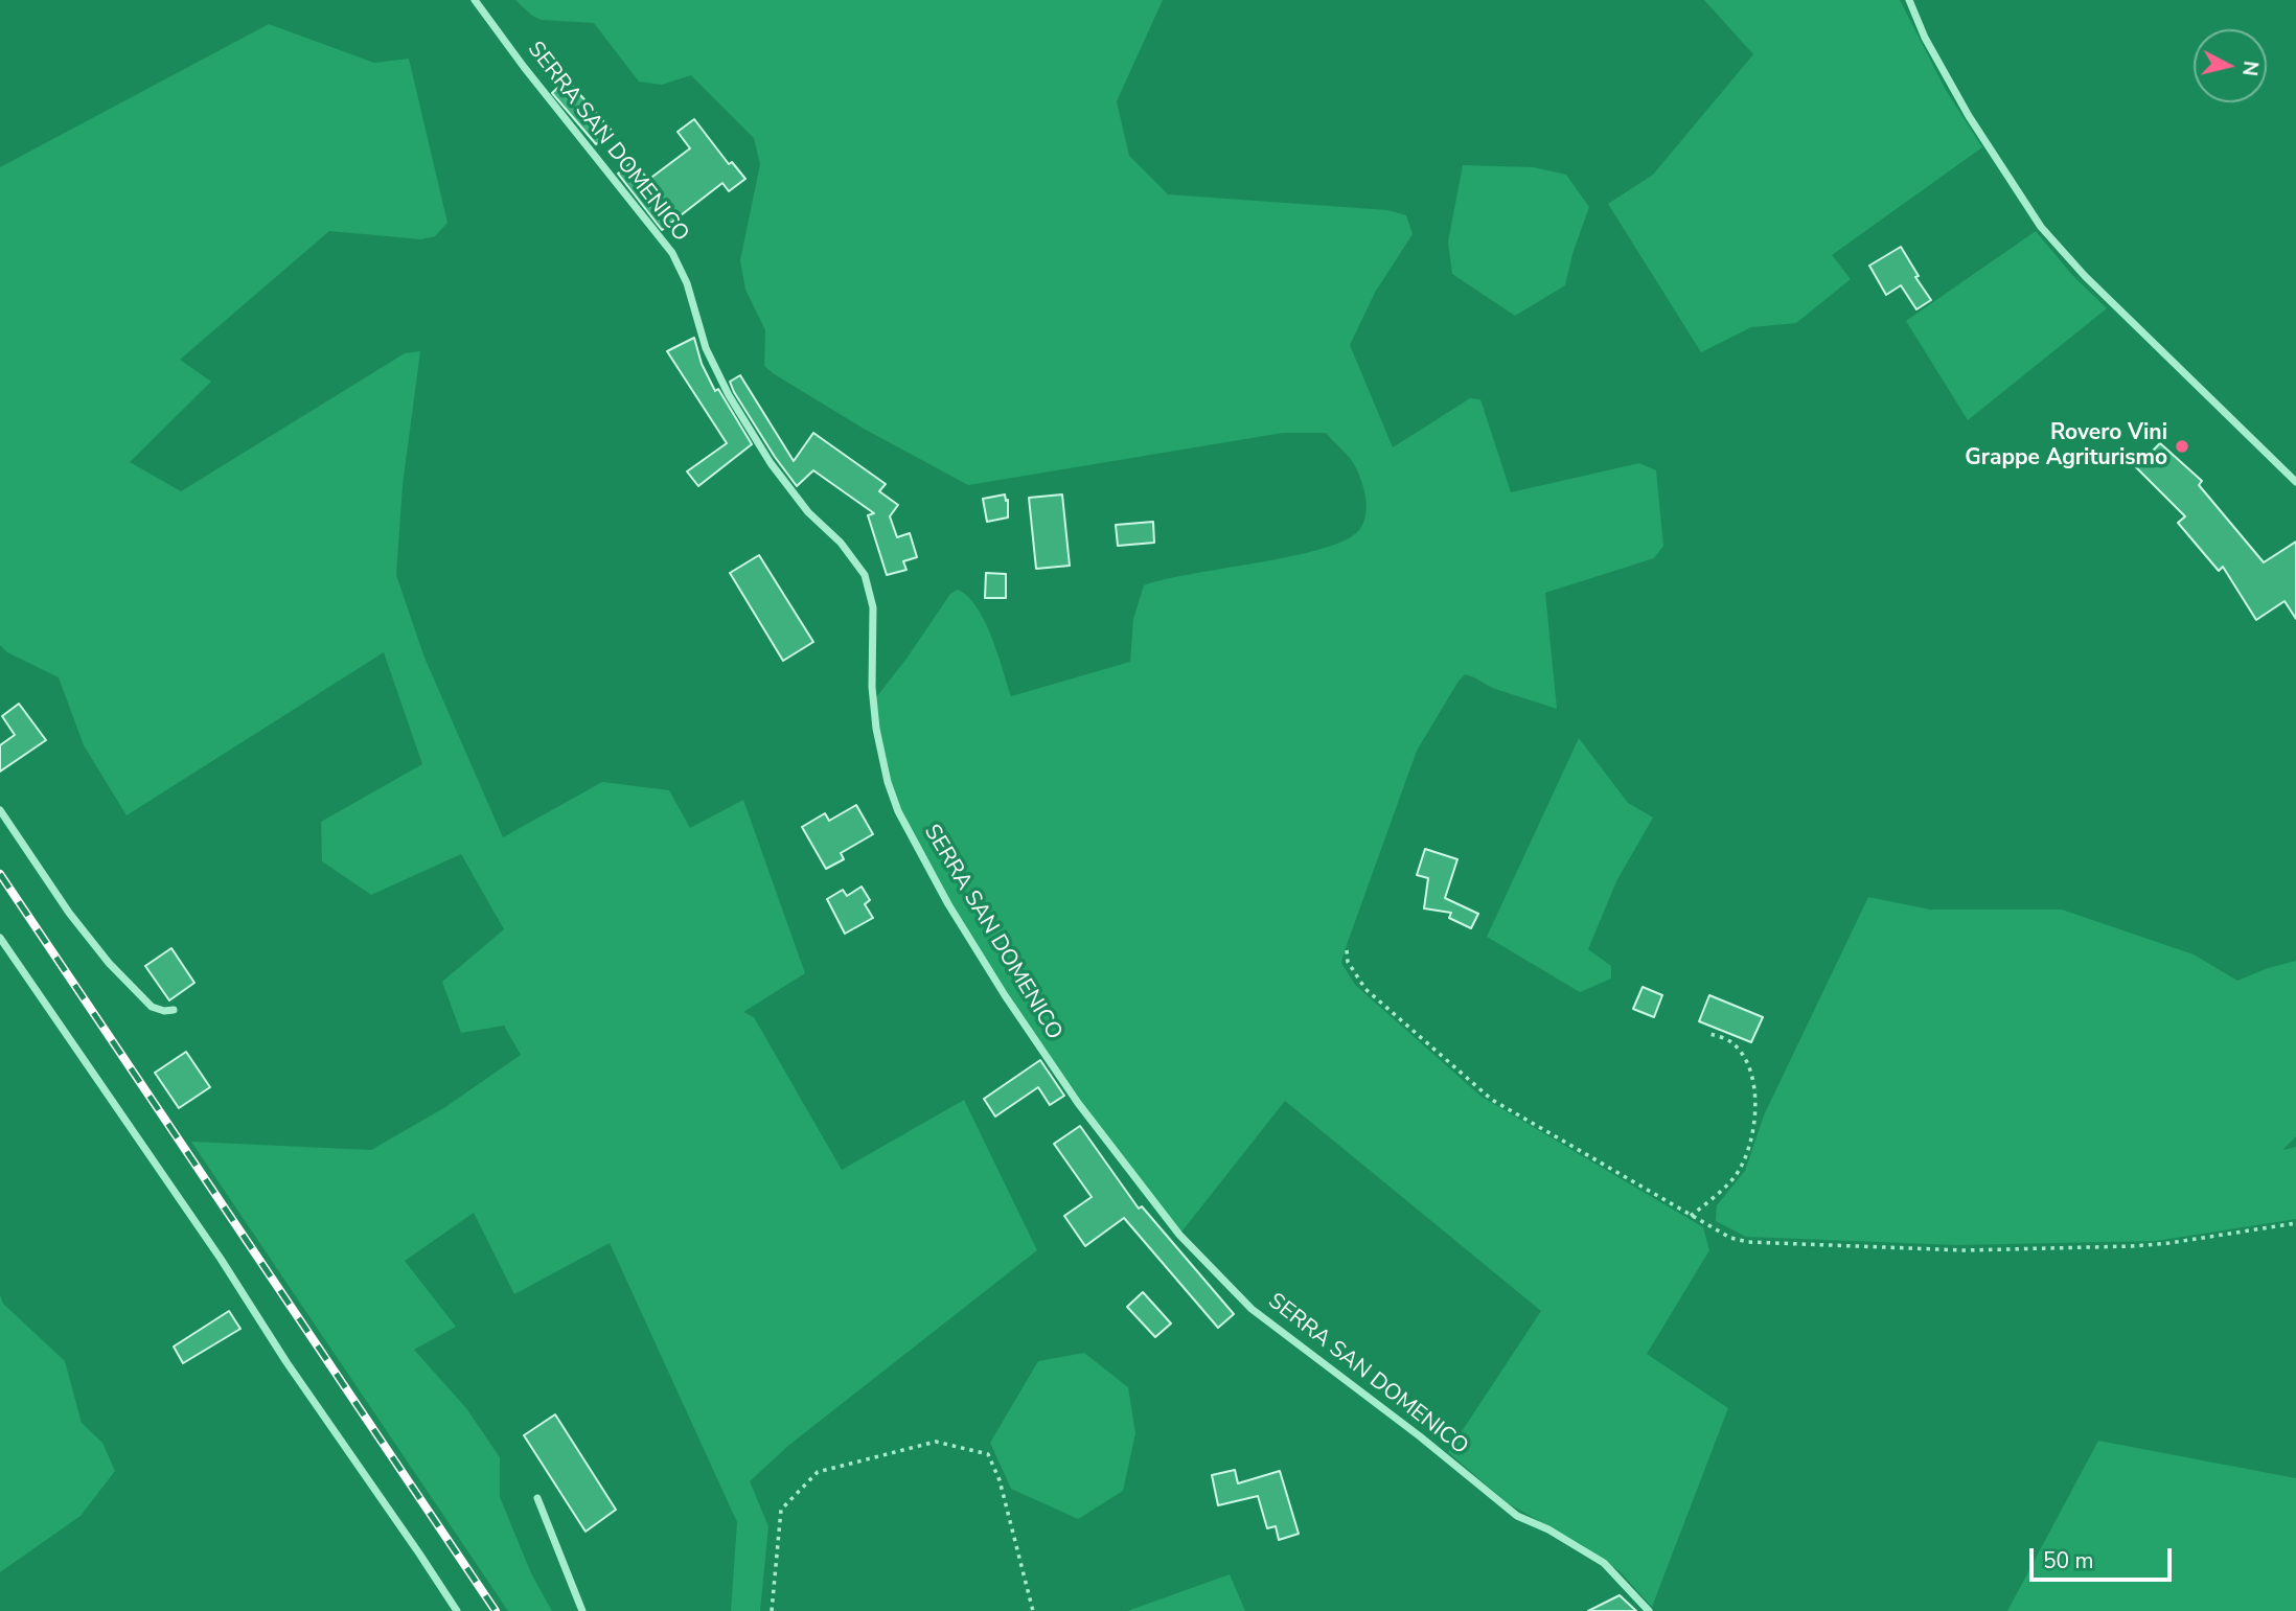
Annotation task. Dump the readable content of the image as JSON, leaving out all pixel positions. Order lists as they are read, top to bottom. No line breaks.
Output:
{"streets":{"street":["SERRA SAN DOMENICO"]},"places":["Rovero Vini Grappe Agriturismo"],"scale_bar":"50 m","north":"right"}
